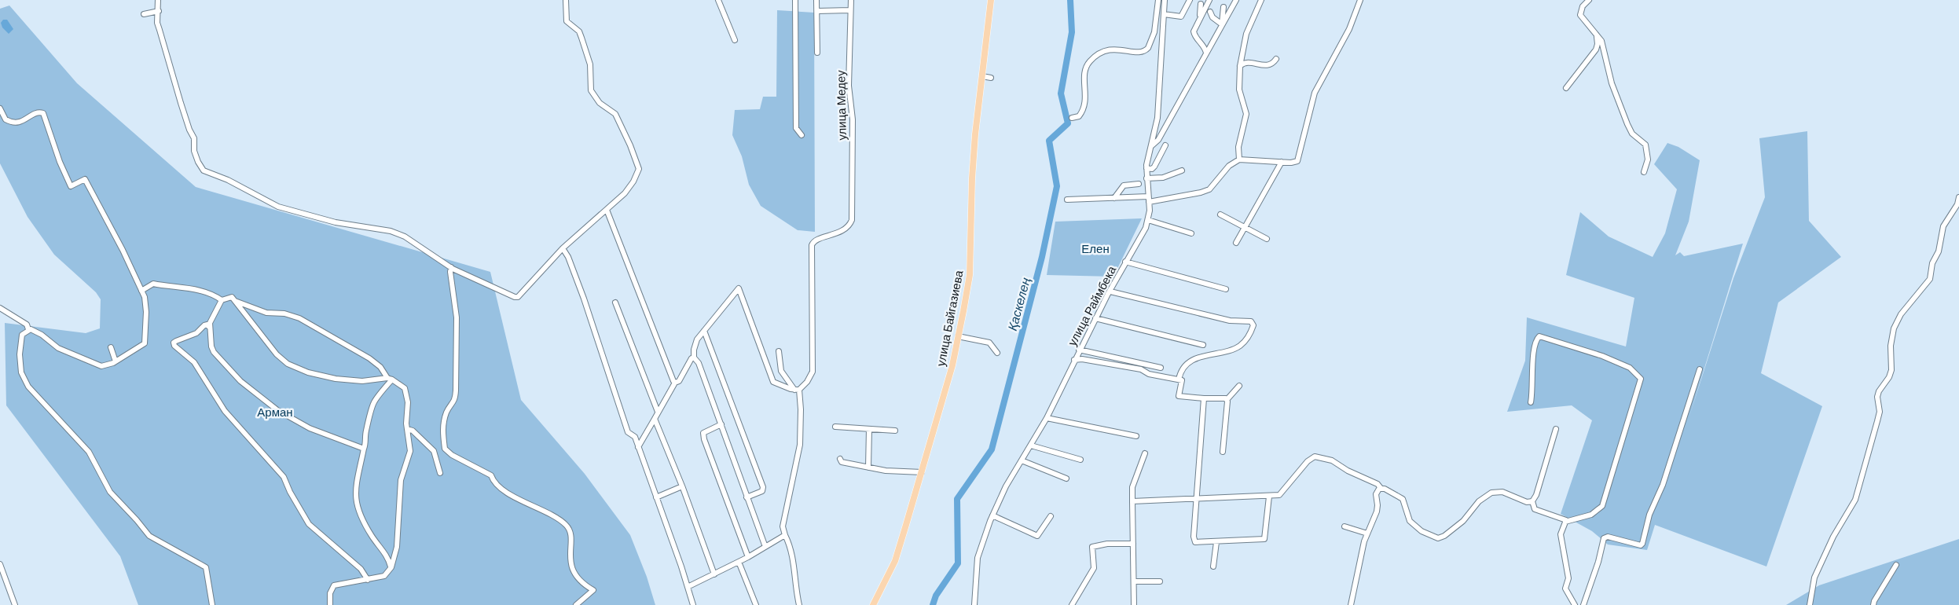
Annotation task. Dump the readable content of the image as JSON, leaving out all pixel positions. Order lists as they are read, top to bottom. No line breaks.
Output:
{"streets":{"main road":["улица Байгазиева"],"street":["улица Медеу","улица Раймбека"]},"water":["Қаскелең"],"parks":["Елен","Арман"]}
